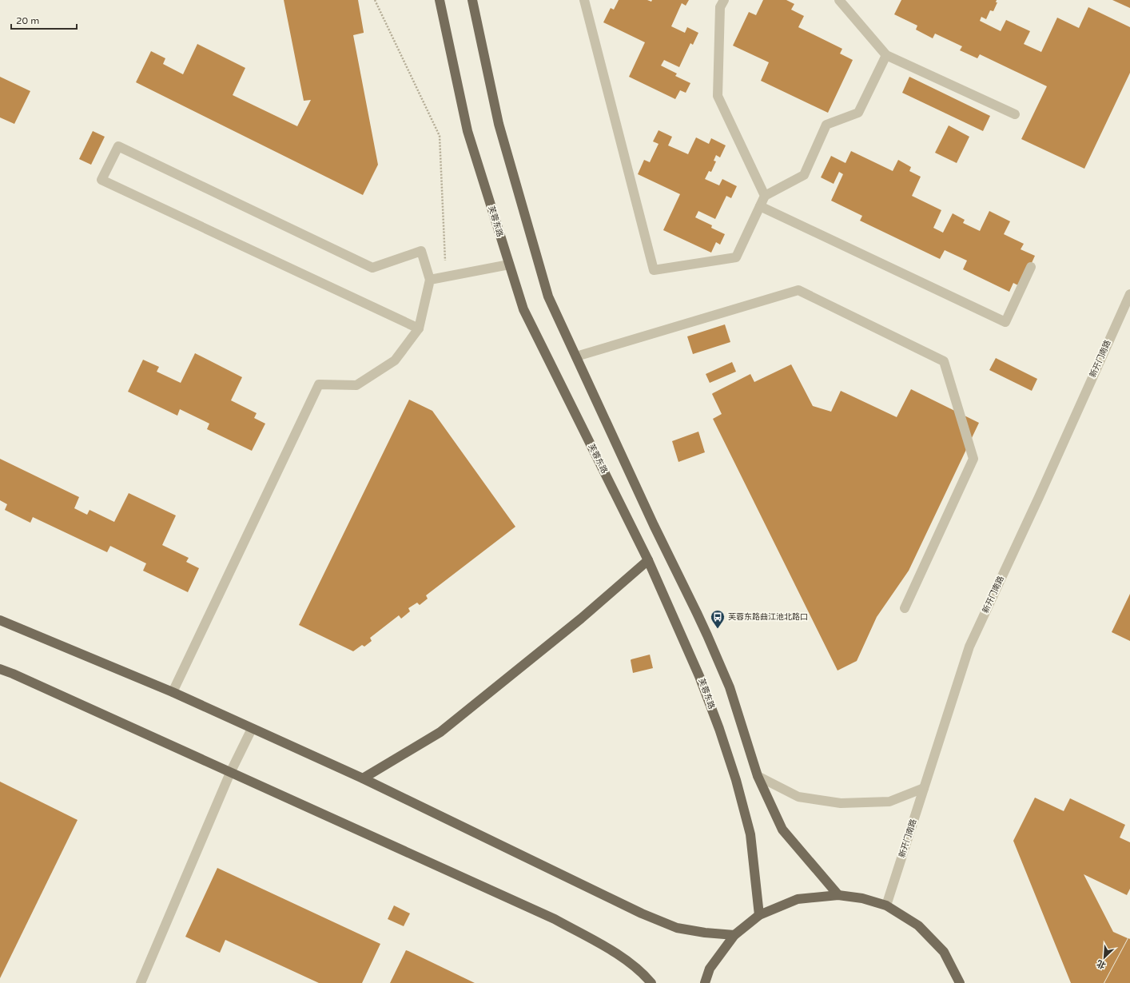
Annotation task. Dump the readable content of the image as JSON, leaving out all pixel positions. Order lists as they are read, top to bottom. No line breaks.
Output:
{"streets":{"main road":["芙蓉东路"],"street":["新开门南路"]},"places":{"bus stop":["芙蓉东路曲江池北路口"]},"scale_bar":"20 m","north":"bottom left"}
